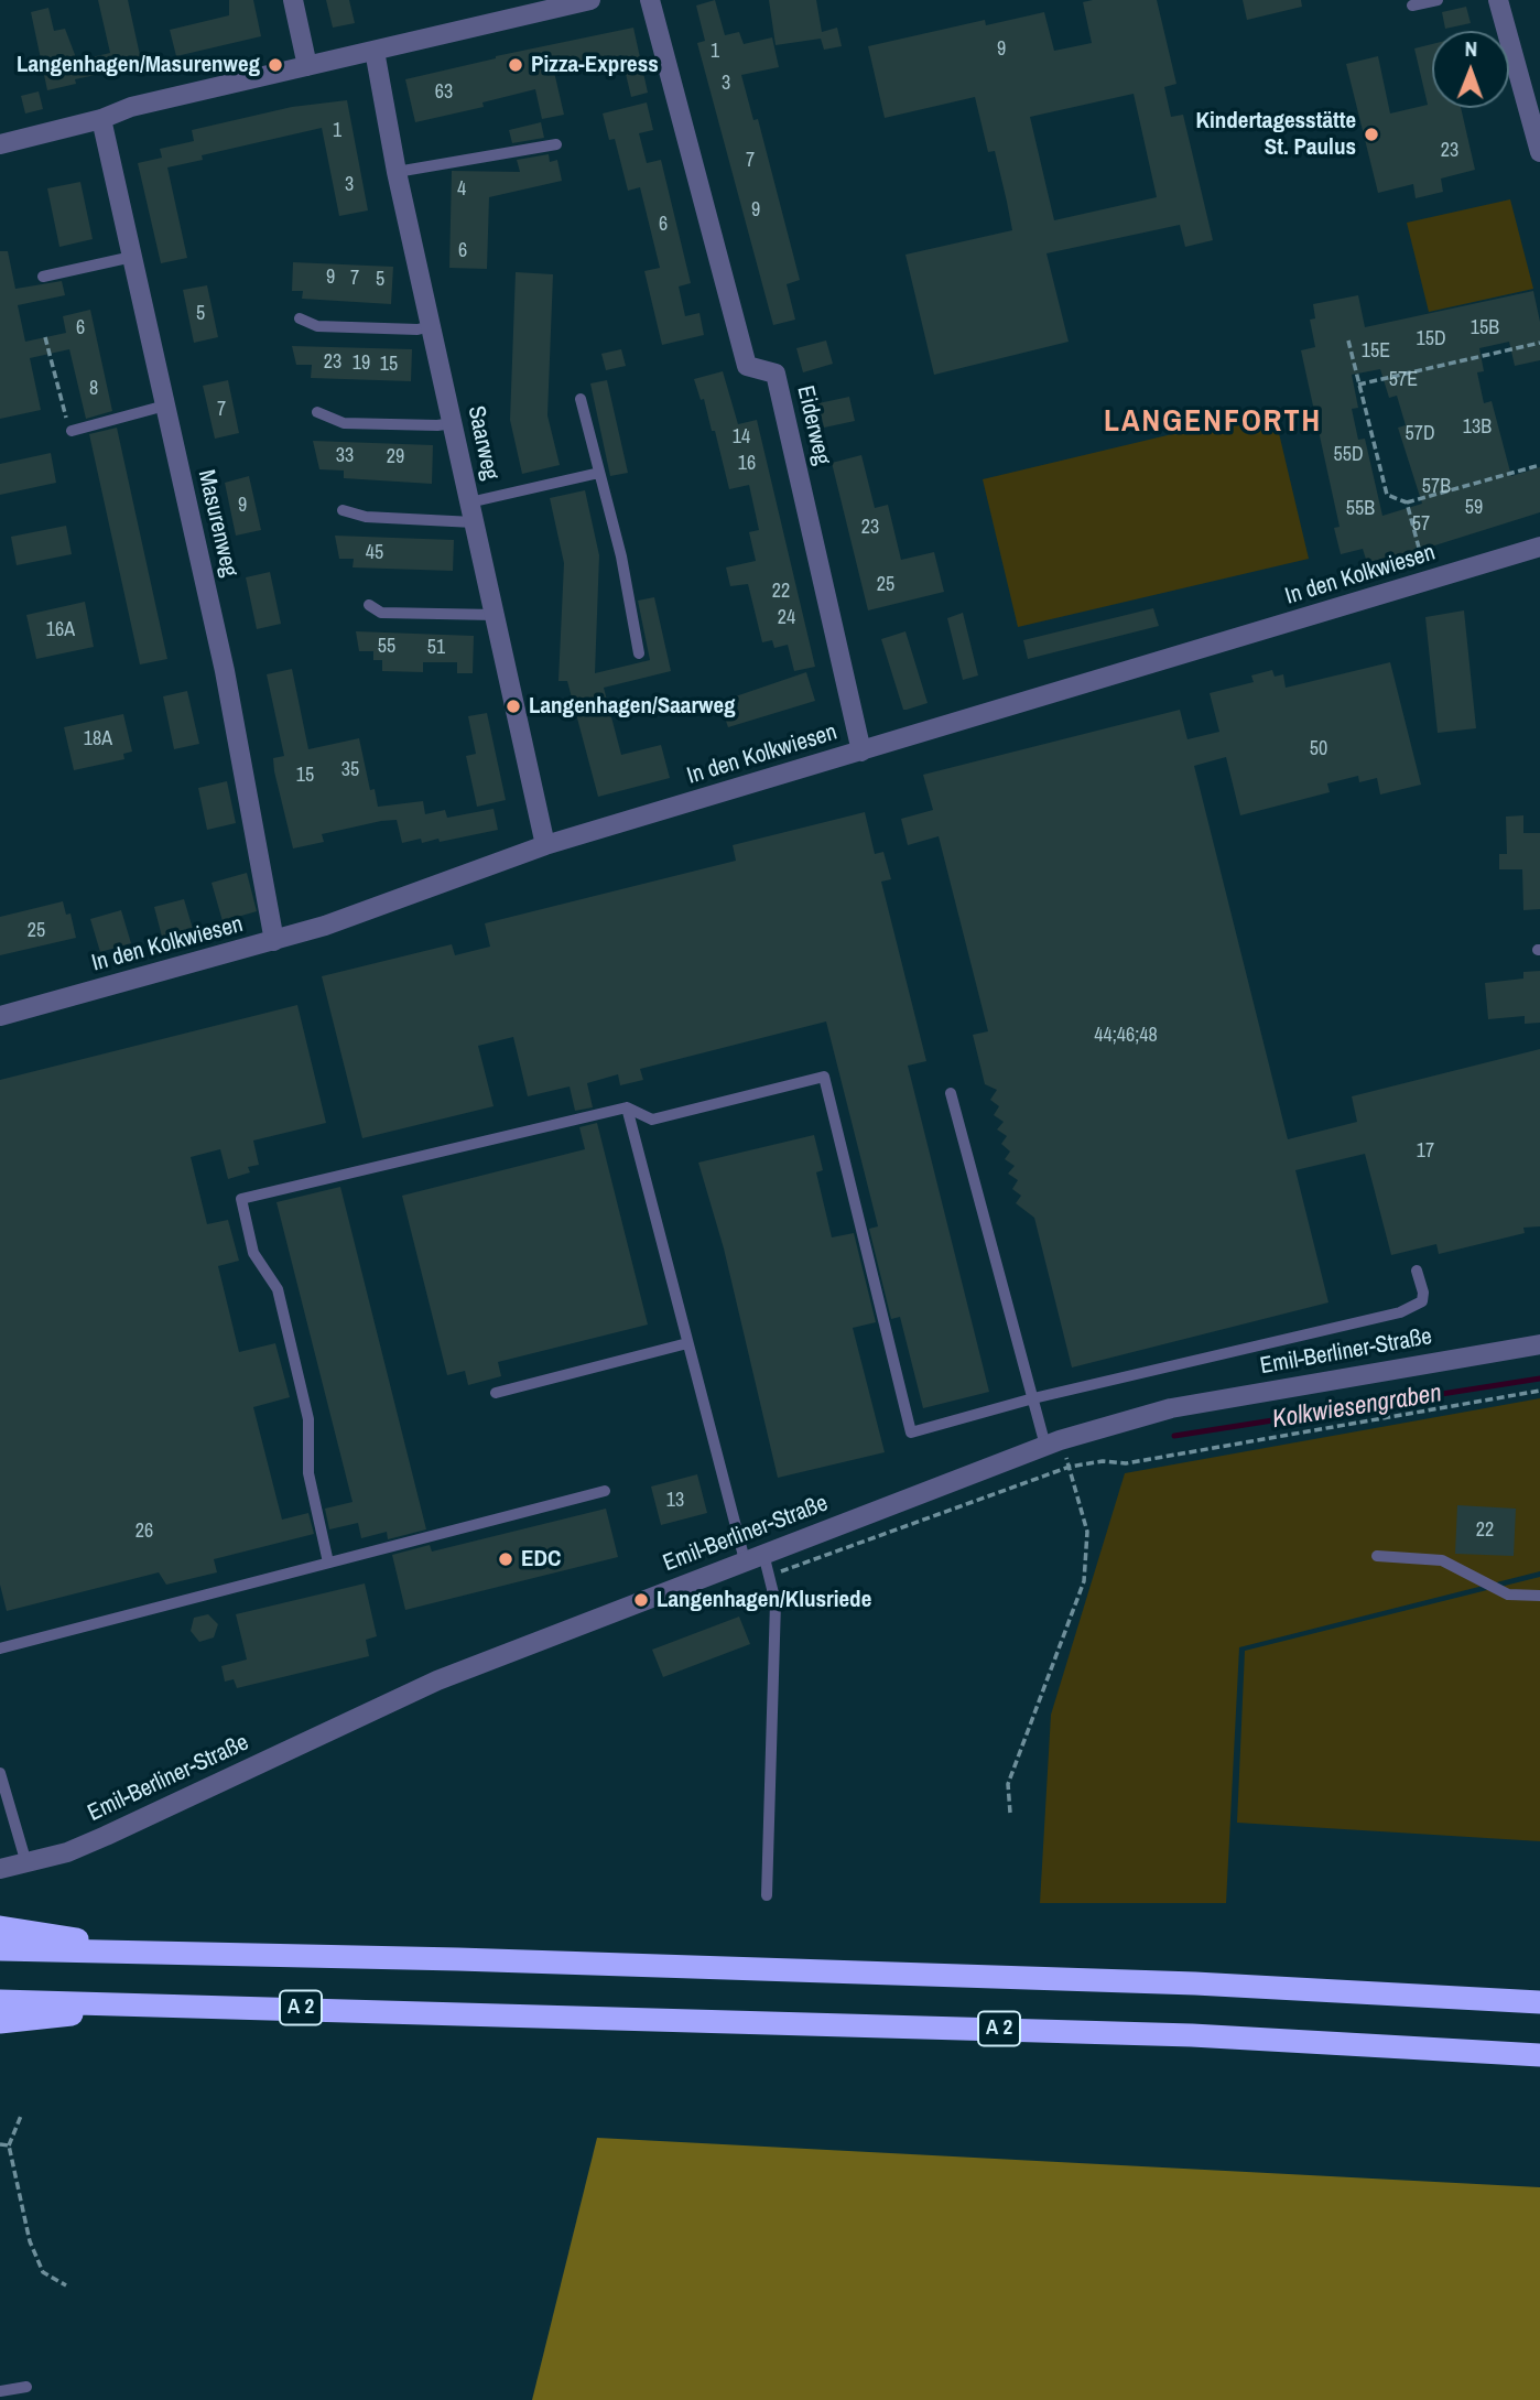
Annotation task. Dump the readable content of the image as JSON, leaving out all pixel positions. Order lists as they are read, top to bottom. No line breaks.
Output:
{"streets":{"highway":["A 2"],"street":["Eiderweg","Saarweg","Masurenweg","In den Kolkwiesen","Emil-Berliner-Straße"]},"crossings":[["Eiderweg","In den Kolkwiesen"],["Saarweg","In den Kolkwiesen"],["Masurenweg","In den Kolkwiesen"]],"districts":["LANGENFORTH"],"water":["Kolkwiesengraben"],"places":["Langenhagen/Masurenweg","Pizza-Express","Kindertagesstätte St. Paulus","Langenhagen/Saarweg","EDC","Langenhagen/Klusriede"],"house_numbers":["9","1","3","63","1","23","7","3","4","9","6","6","9","7","5","5","6","15B","15D","15E","23","19","15","57E","8","7","13B","57D","14","55D","33","29","16","57B","9","59","55B","57","23","45","25","22","24","16A","55","51","18A","50","35","15","25","44;46;48","17","13","22","26"],"north":"top"}
